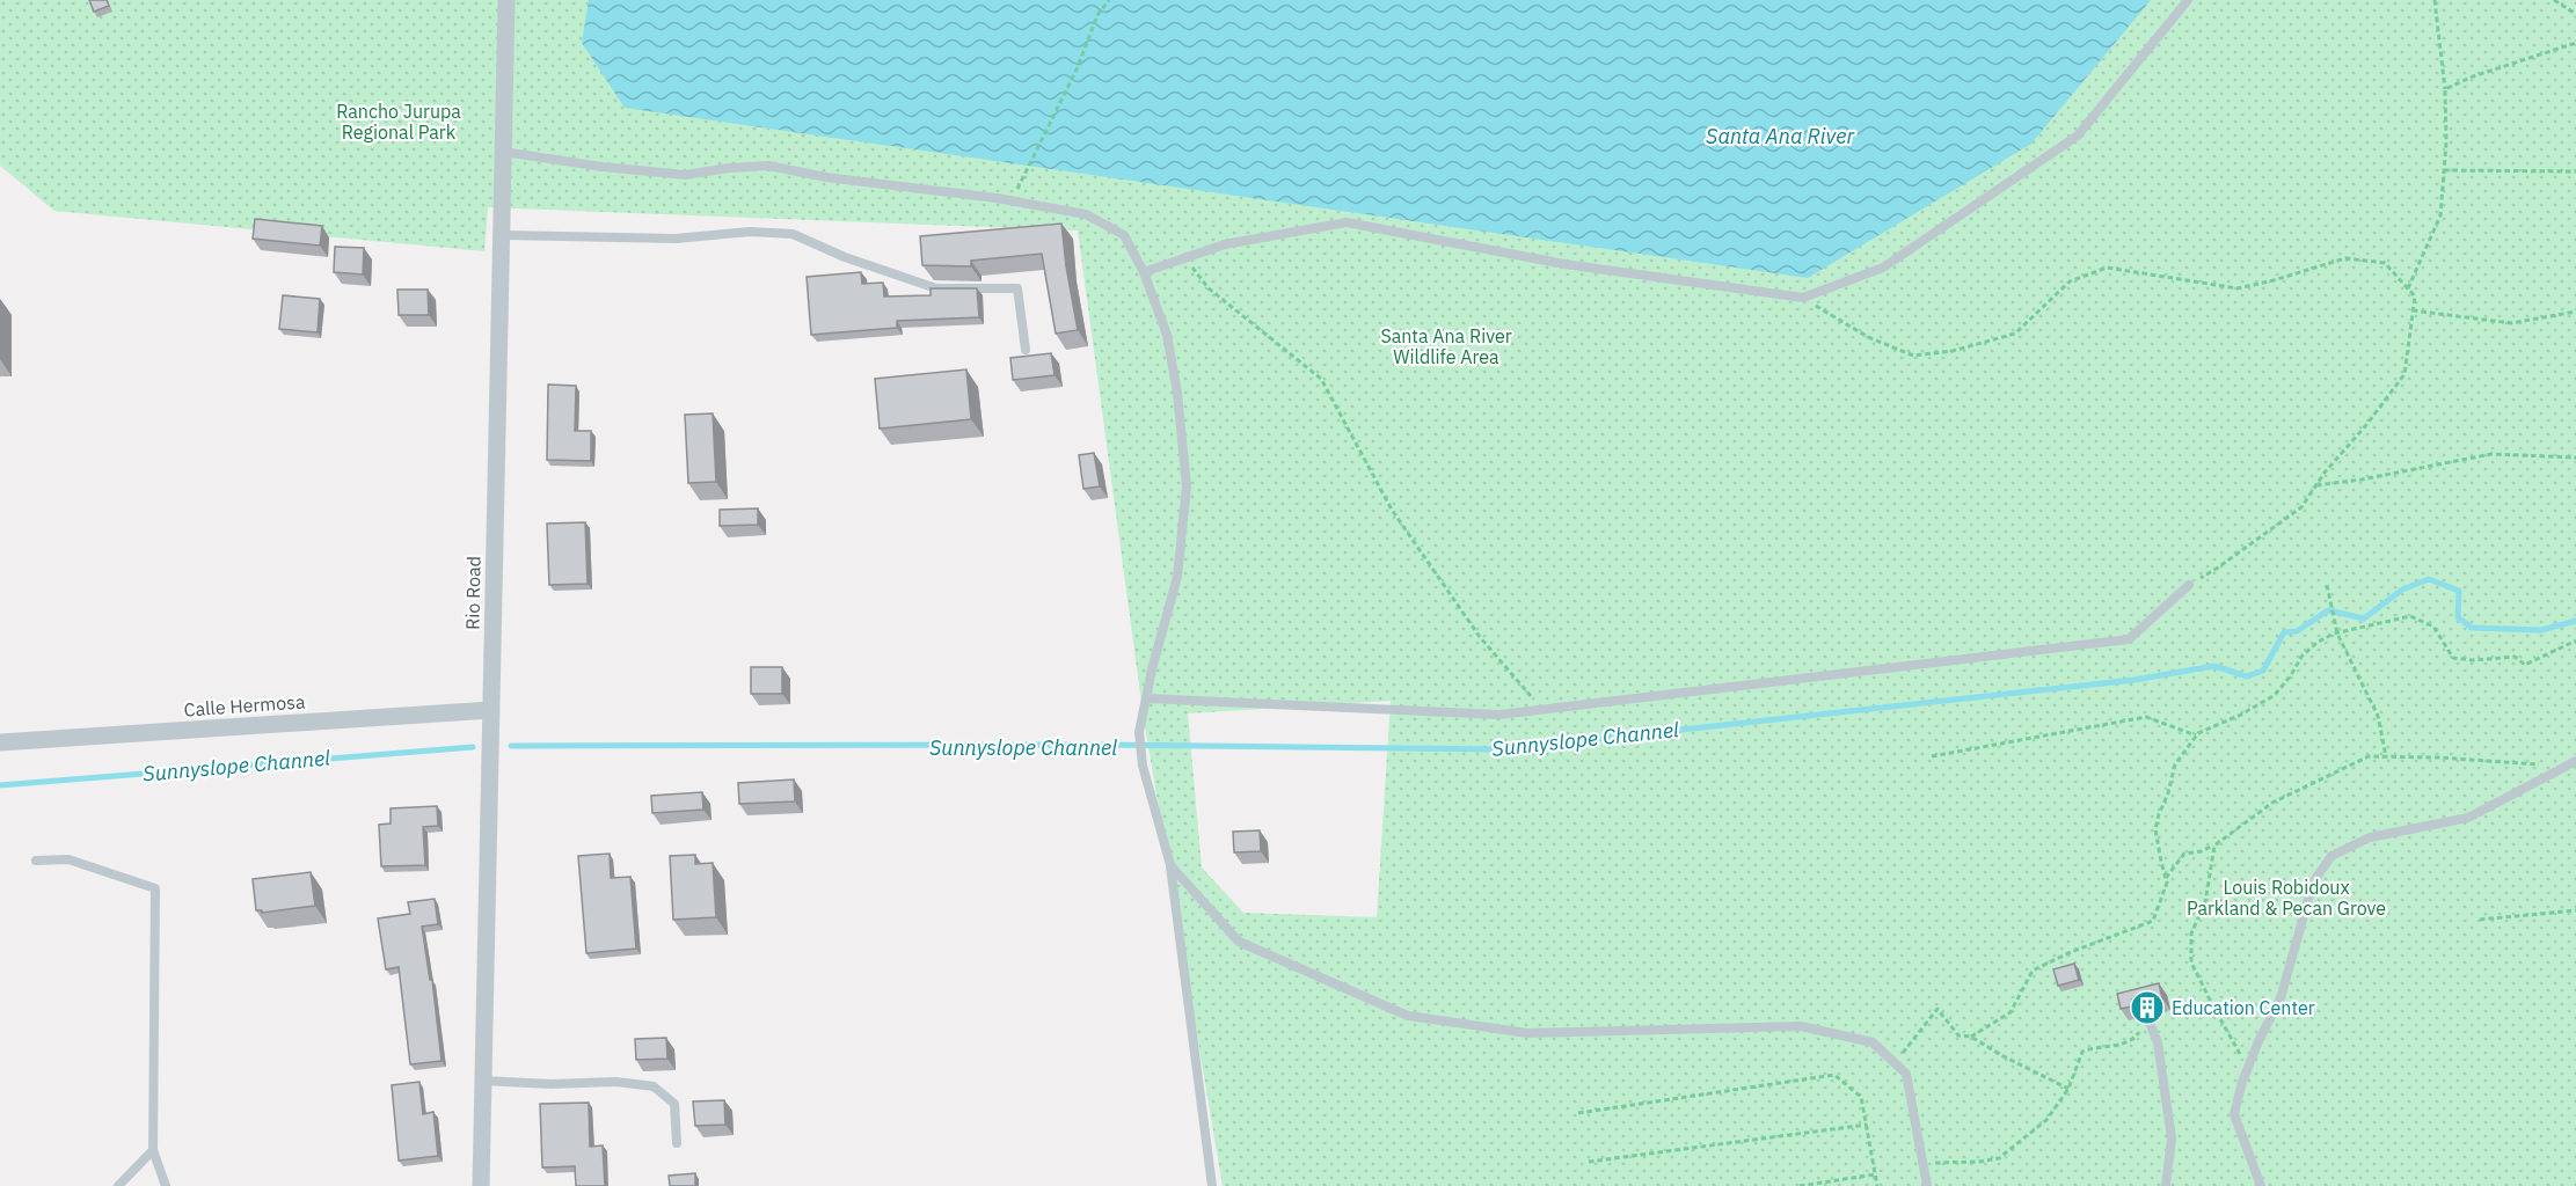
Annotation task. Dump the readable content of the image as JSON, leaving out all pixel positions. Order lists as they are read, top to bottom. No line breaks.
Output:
{"streets":{"street":["Rio Road","Calle Hermosa"]},"crossings":[["Rio Road","Calle Hermosa"]],"water":["Santa Ana River","Sunnyslope Channel"],"parks":["Rancho Jurupa Regional Park","Santa Ana River Wildlife Area","Louis Robidoux Parkland & Pecan Grove"],"places":{"building":["Education Center"]}}
